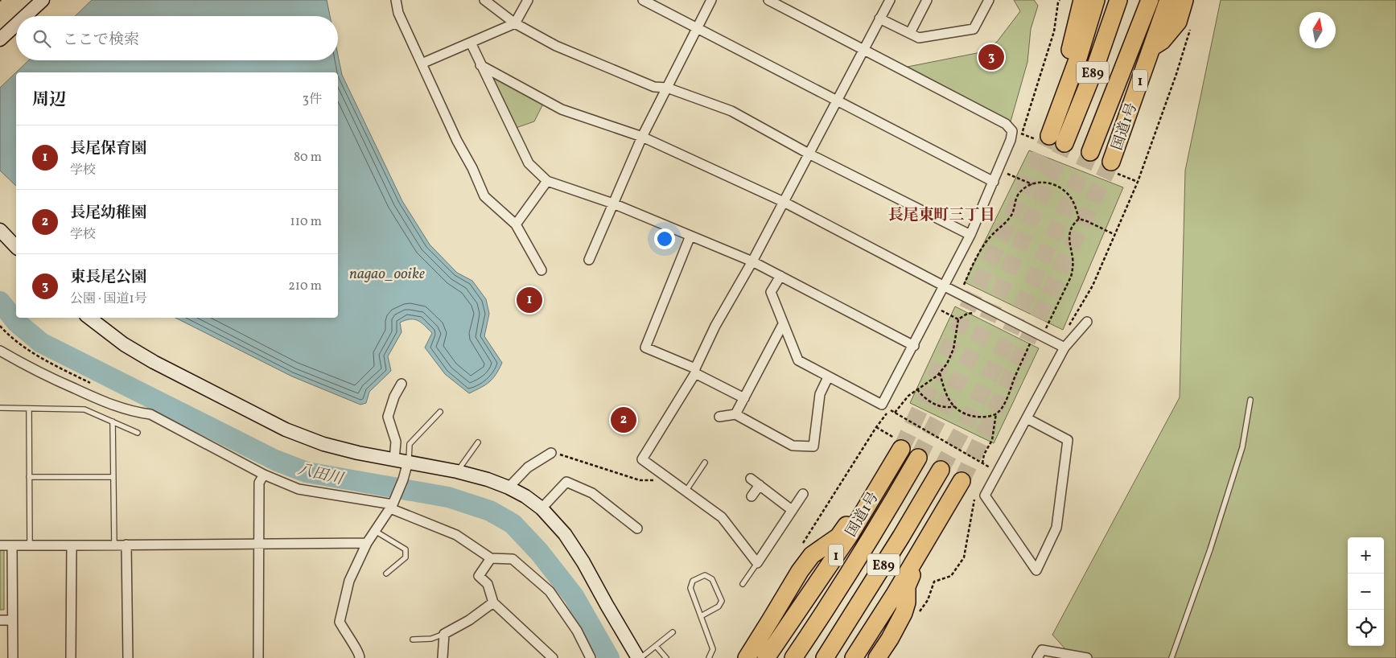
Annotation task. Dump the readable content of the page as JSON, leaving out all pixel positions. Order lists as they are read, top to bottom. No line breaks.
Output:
{"streets":{"highway":["E89","1","国道1号"]},"districts":["長尾東町三丁目"],"water":["nagao_ooike","八田川"],"north":"top","page":{"search":"ここで検索","pins":["3","1","2"],"heading":["周辺","3件"],"list":[{"mark":"1","name":"長尾保育園","note":"学校","value":"80 m"},{"mark":"2","name":"長尾幼稚園","note":"学校","value":"110 m"},{"mark":"3","name":"東長尾公園","note":"公園 · 国道1号","value":"210 m"}],"map_buttons":["+","−"]}}
